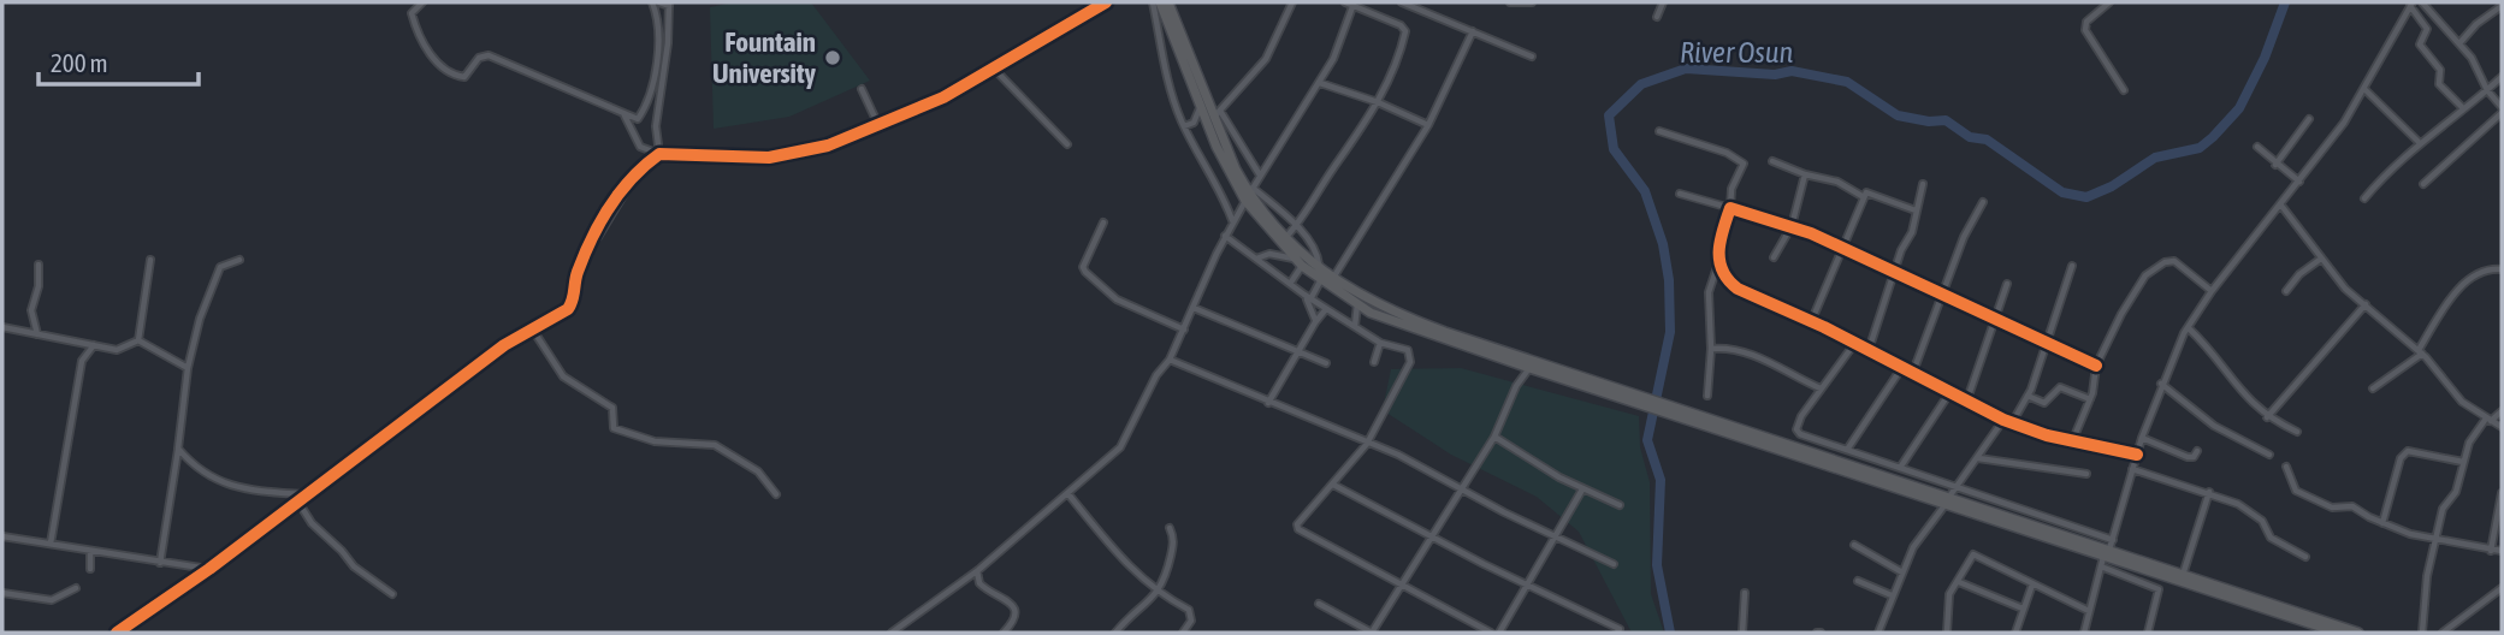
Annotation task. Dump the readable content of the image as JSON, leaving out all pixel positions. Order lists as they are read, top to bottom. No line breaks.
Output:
{"water":["River Osun"],"places":["Fountain University"],"scale_bar":"200 m"}
